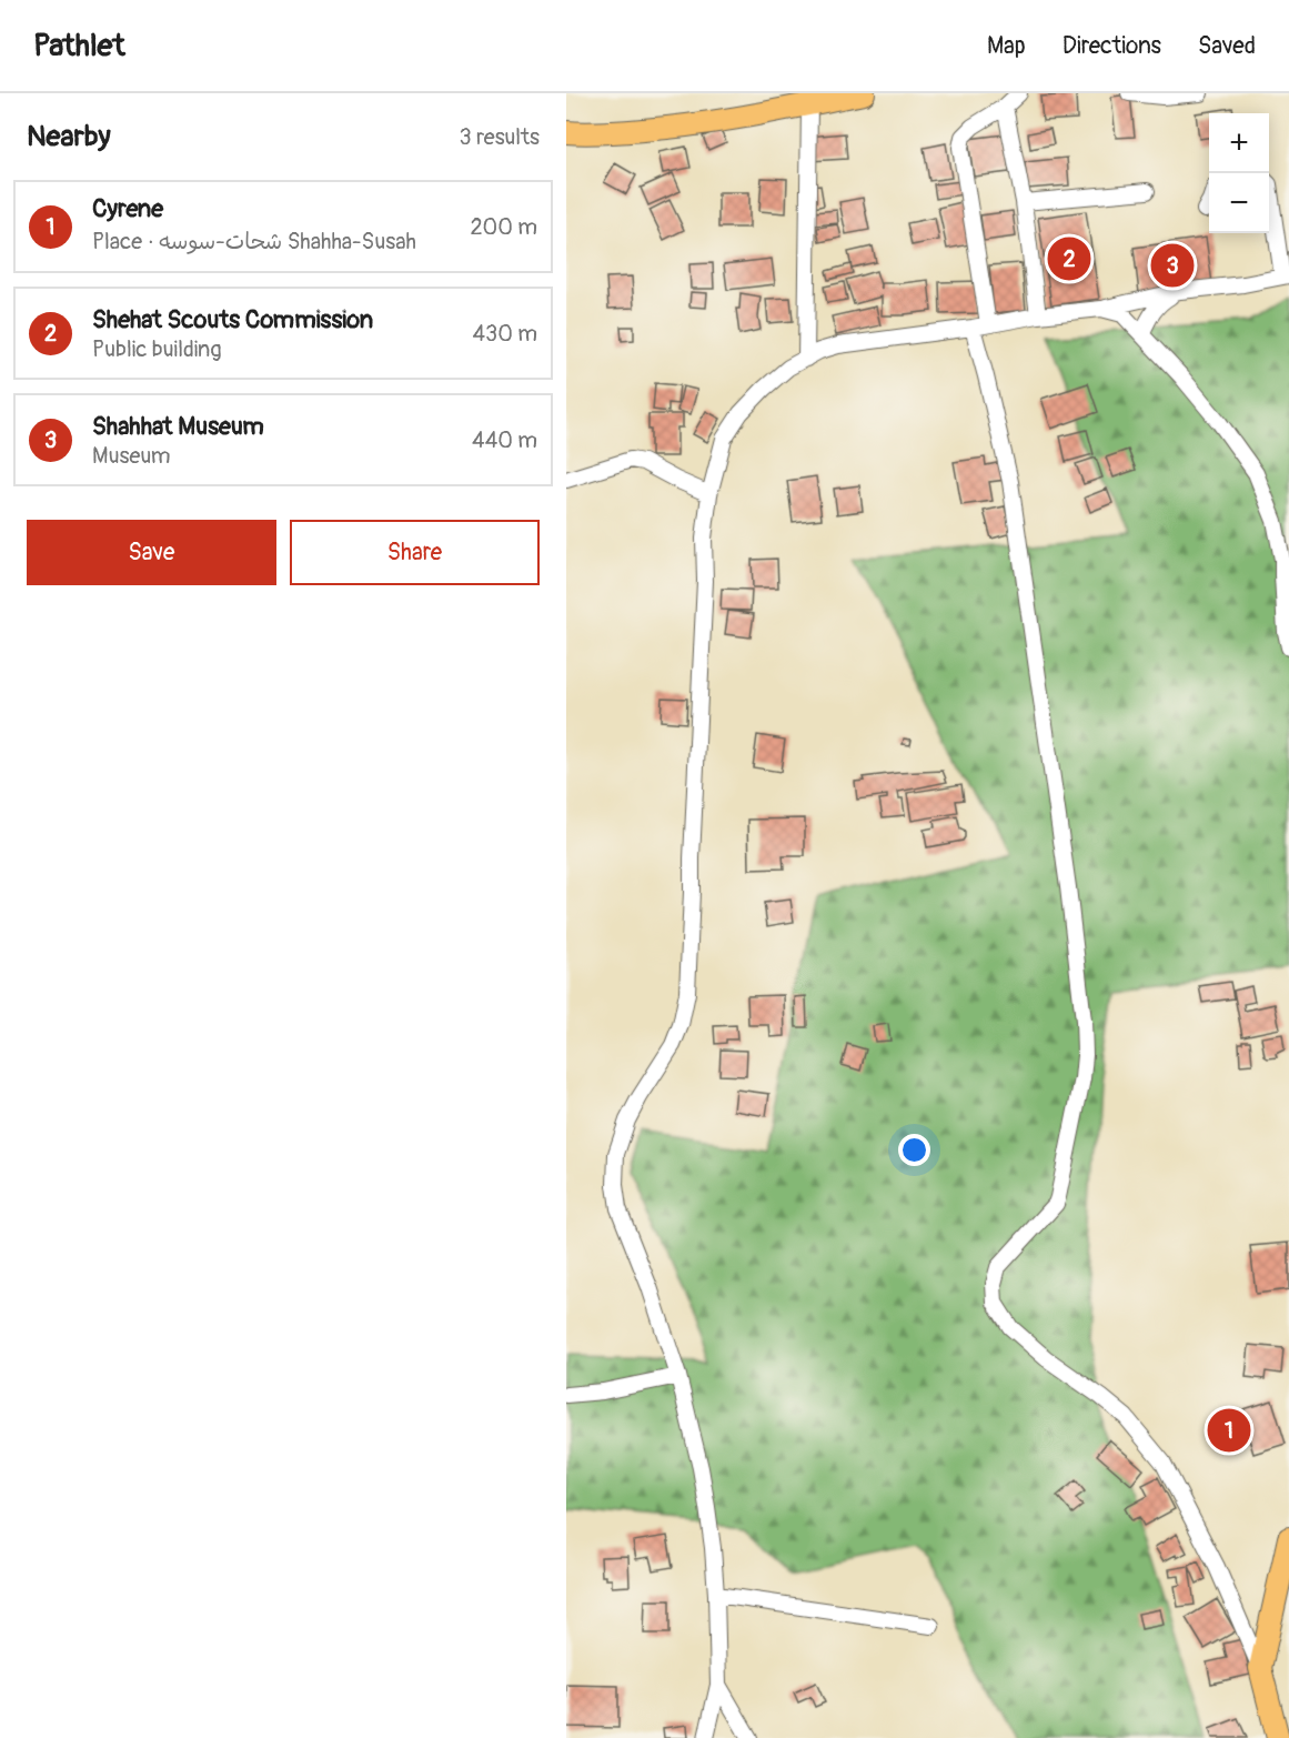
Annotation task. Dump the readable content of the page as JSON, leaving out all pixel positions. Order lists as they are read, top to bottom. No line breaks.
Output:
{"page":{"header":"Pathlet","nav":["Map","Directions","Saved"],"heading":["Nearby","3 results"],"map_buttons":["+","−"],"list":[{"mark":"1","name":"Cyrene","note":"Place · شحات-سوسه Shahha-Susah","value":"200 m"},{"mark":"2","name":"Shehat Scouts Commission","note":"Public building","value":"430 m"},{"mark":"3","name":"Shahhat Museum","note":"Museum","value":"440 m"}],"pins":["2","3","1"],"buttons":["Save","Share"]}}
